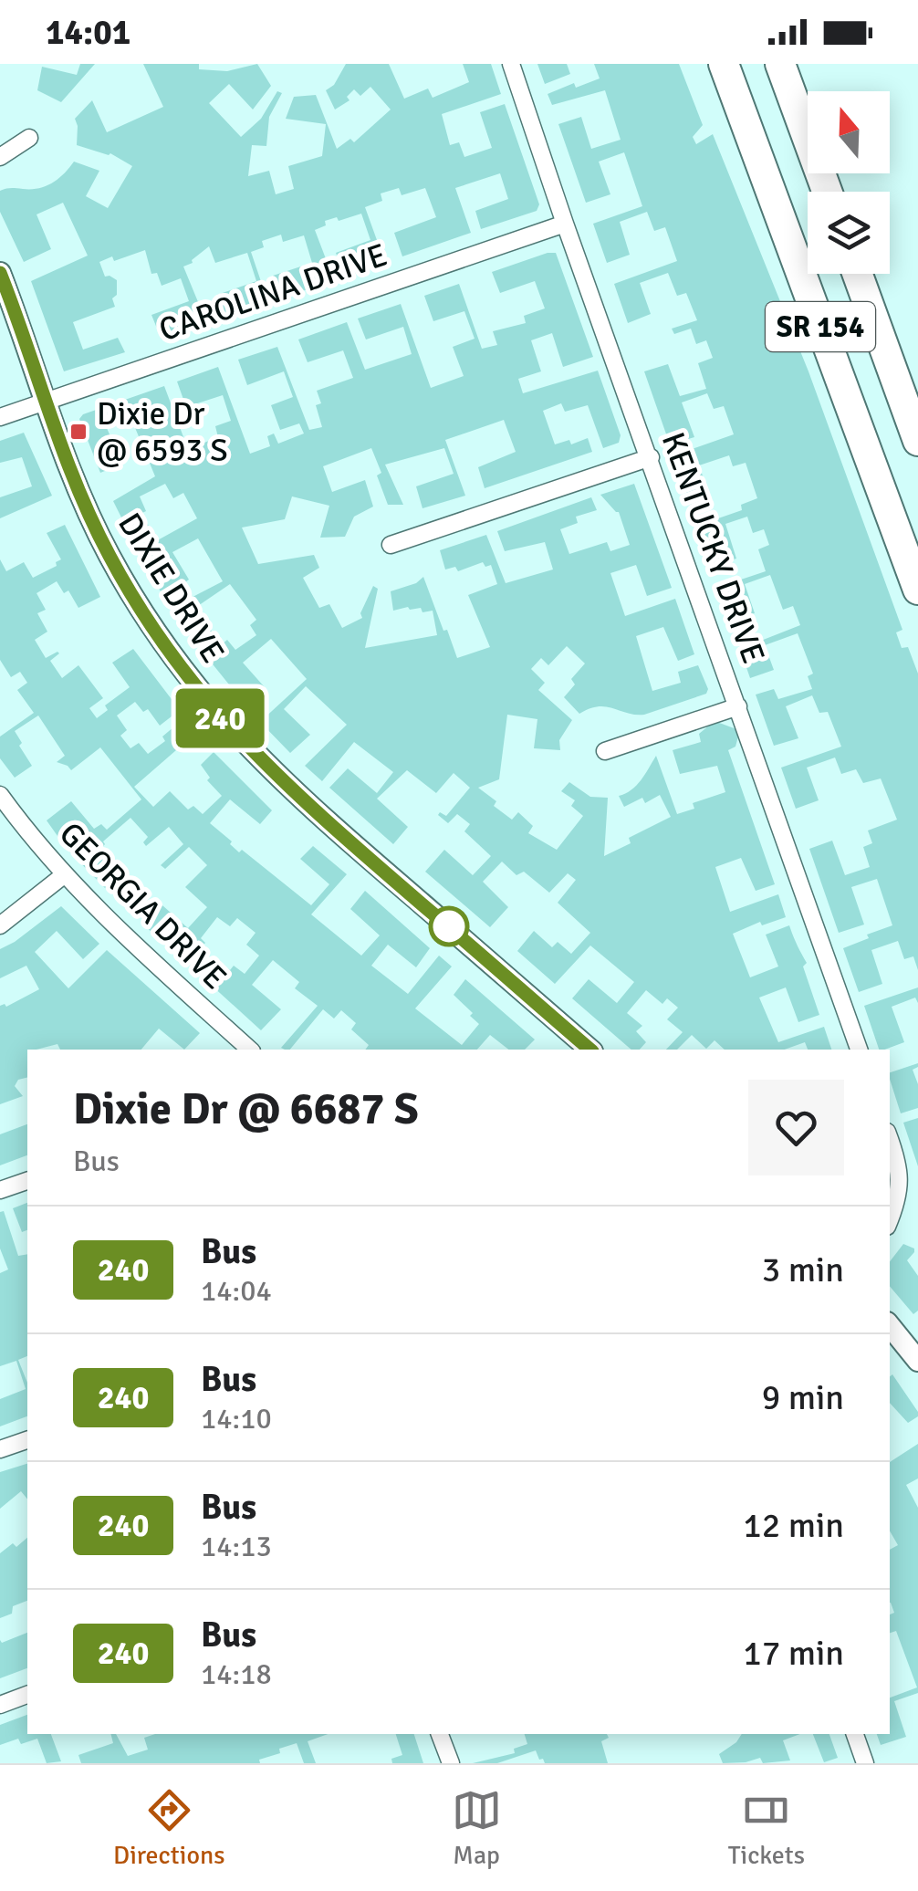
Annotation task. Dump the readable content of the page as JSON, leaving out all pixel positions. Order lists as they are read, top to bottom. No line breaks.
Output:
{"streets":{"highway":["SR 154"],"street":["CAROLINA DRIVE","KENTUCKY DRIVE","DIXIE DRIVE","GEORGIA DRIVE"]},"crossings":[["CAROLINA DRIVE","KENTUCKY DRIVE"],["CAROLINA DRIVE","DIXIE DRIVE"]],"places":{"transit":["Dixie Dr @ 6593 S"]},"lines":["bus line 240"],"north":"top","page":{"status":"14:01","on_map":"240","heading":["Dixie Dr @ 6687 S","Bus"],"list":[{"mark":"240","name":"Bus","note":"14:04","value":"3 min"},{"mark":"240","name":"Bus","note":"14:10","value":"9 min"},{"mark":"240","name":"Bus","note":"14:13","value":"12 min"},{"mark":"240","name":"Bus","note":"14:18","value":"17 min"}],"tabs":["Directions","Map","Tickets"]}}
